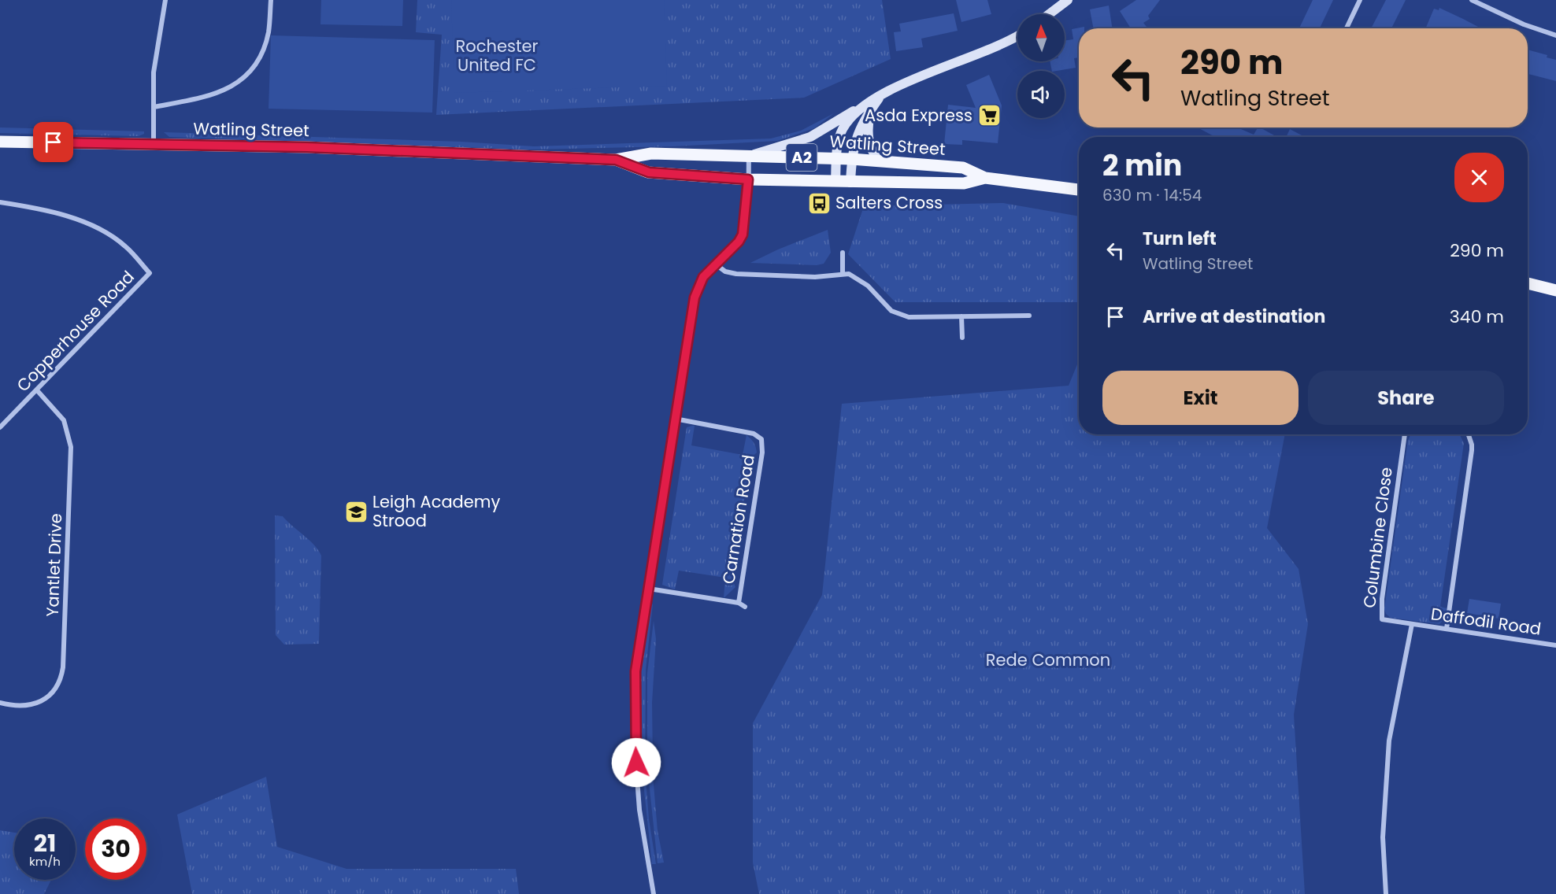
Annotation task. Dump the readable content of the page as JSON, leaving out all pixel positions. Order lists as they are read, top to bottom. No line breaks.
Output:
{"streets":{"main road":["Watling Street","A2"],"street":["Copperhouse Road","Carnation Road","Columbine Close","Yantlet Drive","Daffodil Road"]},"crossings":[["Watling Street","A2"],["Copperhouse Road","Yantlet Drive"],["Columbine Close","Daffodil Road"]],"parks":["Rochester United FC","Rede Common"],"places":{"supermarket":["Asda Express"],"bus stop":["Salters Cross"],"school or university":["Leigh Academy Strood"]},"north":"top","page":{"turn":["290 m","Watling Street"],"heading":["2 min","630 m · 14:54"],"list":[{"name":"Turn left","note":"Watling Street","value":"290 m"},{"name":"Arrive at destination","value":"340 m"}],"buttons":["Exit","Share"],"speed":"21 km/h","limit":"30"}}
